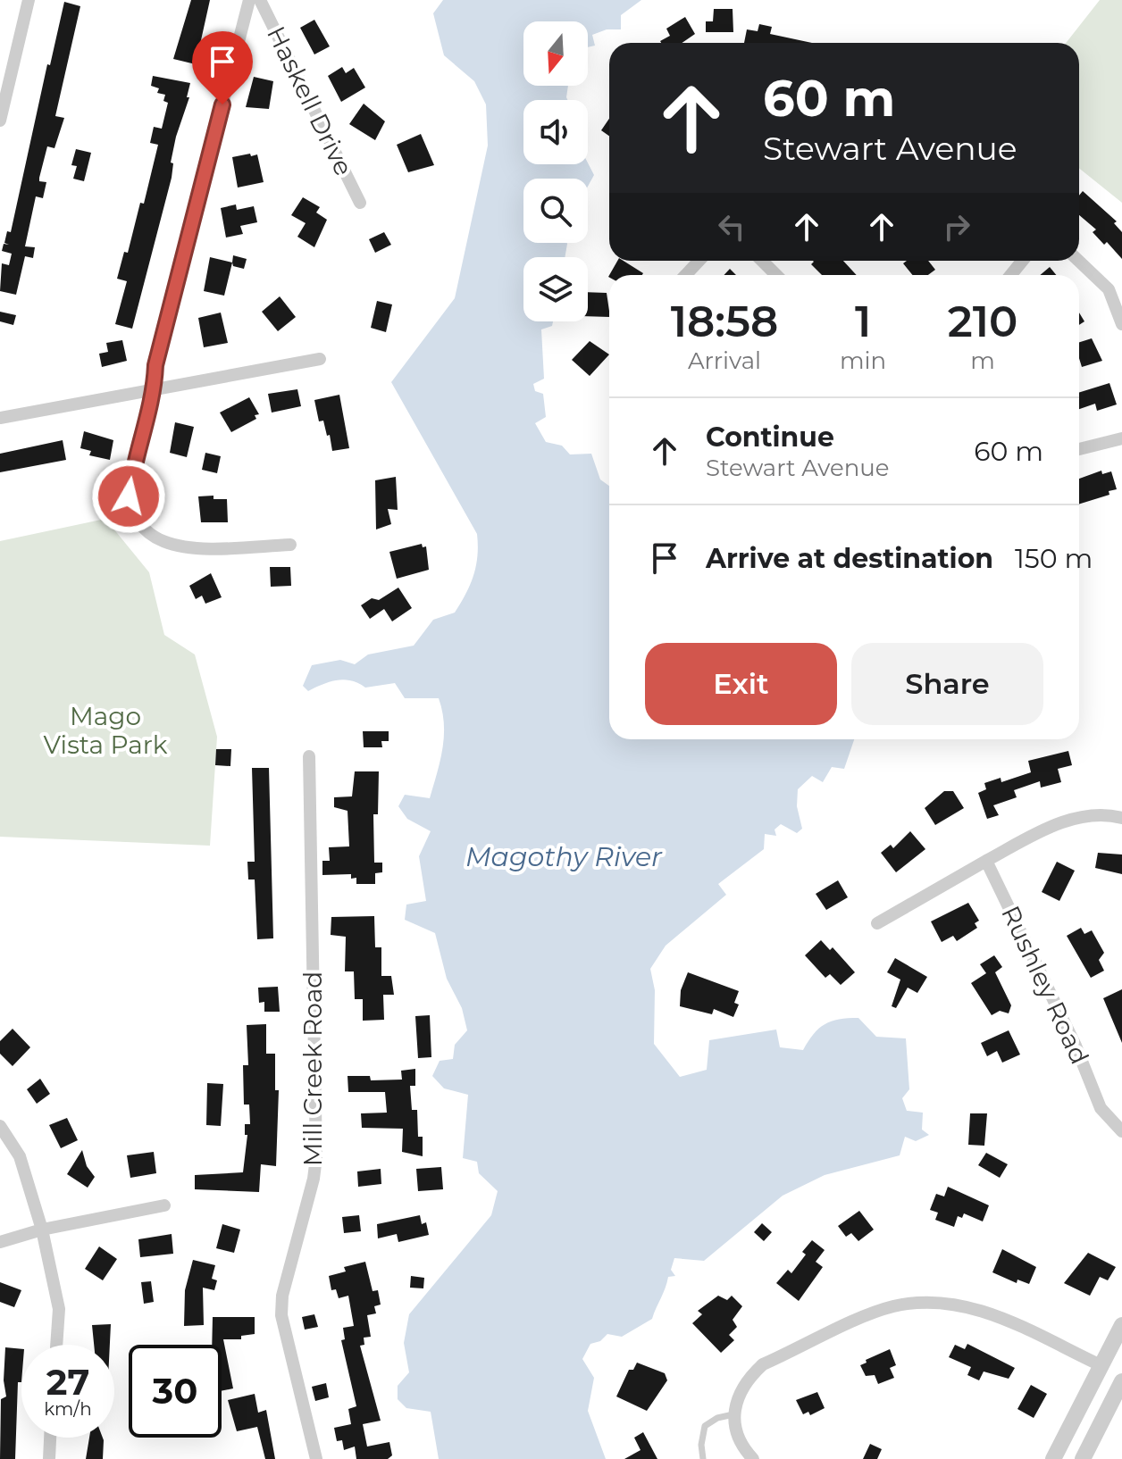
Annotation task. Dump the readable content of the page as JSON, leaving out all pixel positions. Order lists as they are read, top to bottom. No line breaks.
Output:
{"streets":{"street":["Haskell Drive","Rushley Road","Mill Creek Road"]},"water":["Magothy River"],"parks":["Mago Vista Park"],"north":"bottom","page":{"turn":["60 m","Stewart Avenue"],"eta":["18:58","Arrival","1","min","210","m"],"list":[{"name":"Continue","note":"Stewart Avenue","value":"60 m"},{"name":"Arrive at destination","value":"150 m"}],"buttons":["Exit","Share"],"speed":"27 km/h","limit":"30"}}
